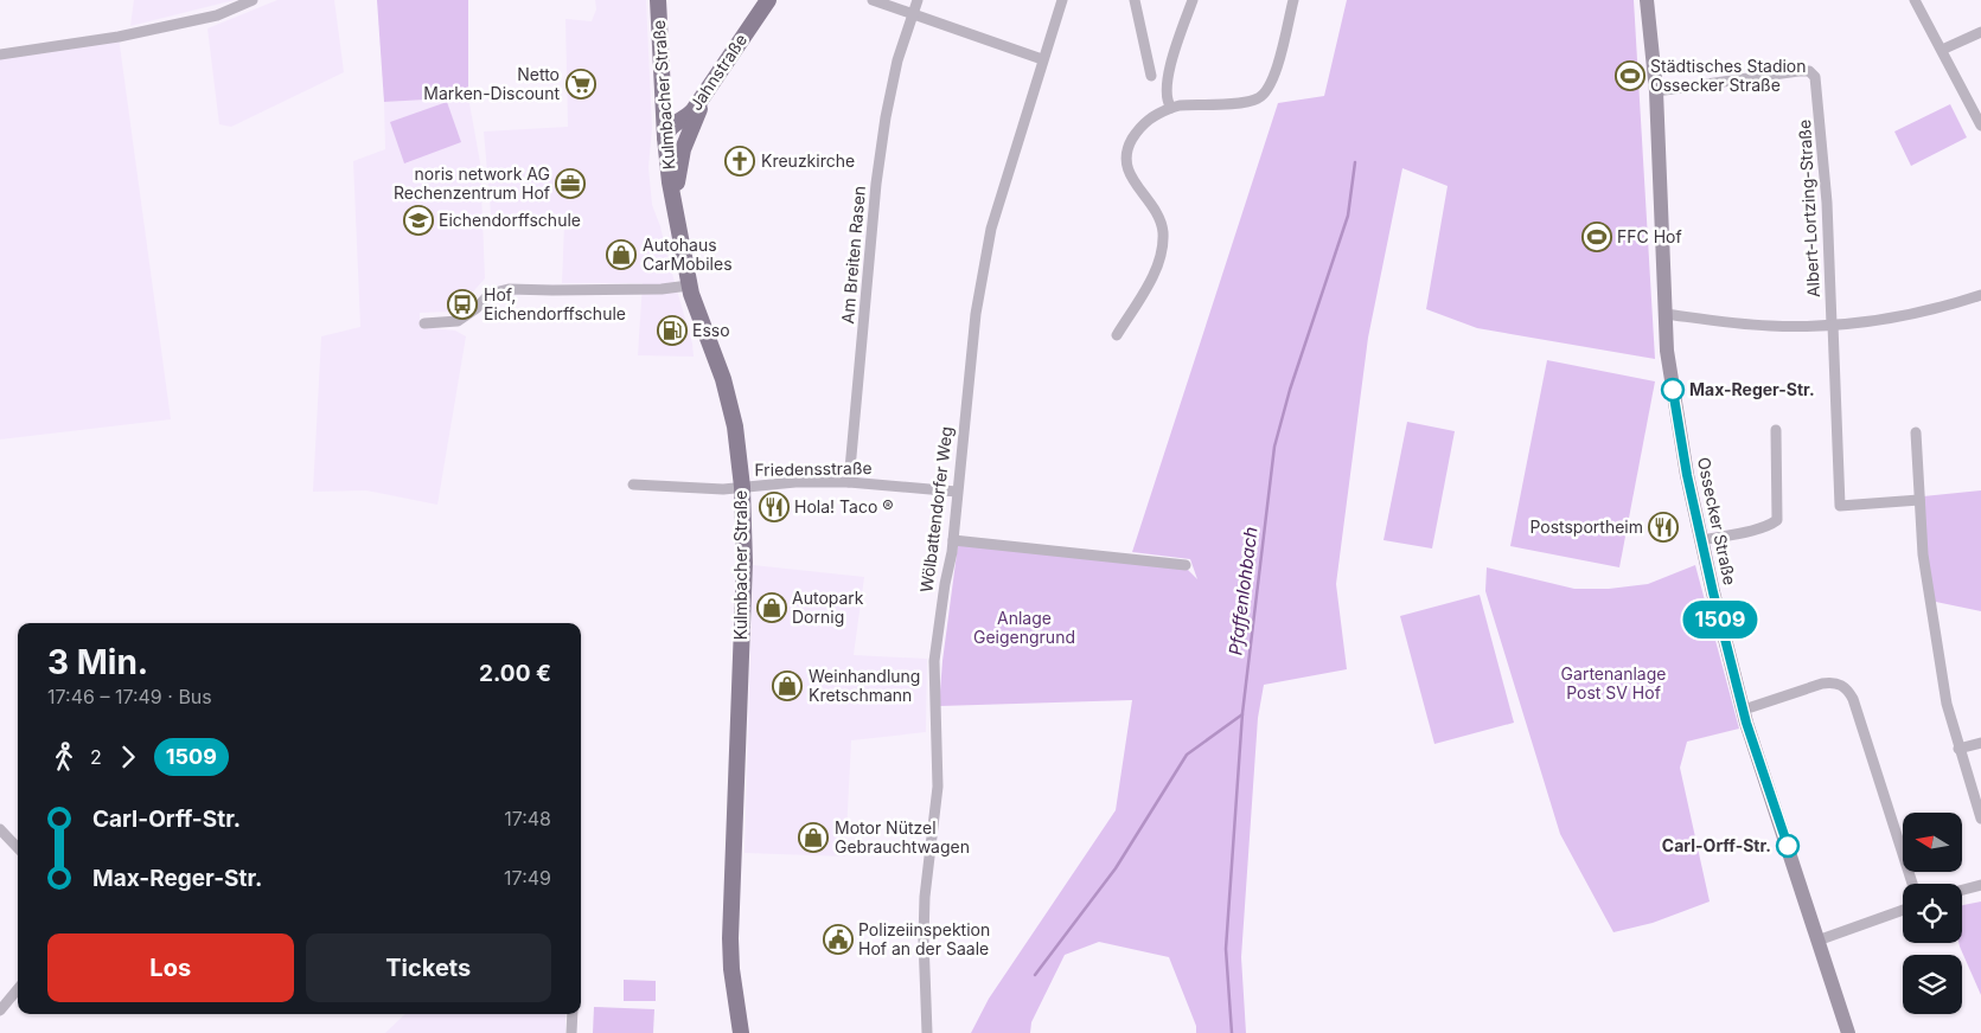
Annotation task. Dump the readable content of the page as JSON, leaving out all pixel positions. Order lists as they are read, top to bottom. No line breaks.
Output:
{"streets":{"main road":["Jahnstraße","Kulmbacher Straße"],"street":["Albert-Lortzing-Straße","Am Breiten Rasen","Friedensstraße","Wölbattendorfer Weg","Ossecker Straße"]},"crossings":[["Jahnstraße","Kulmbacher Straße"],["Kulmbacher Straße","Friedensstraße"],["Albert-Lortzing-Straße","Ossecker Straße"],["Am Breiten Rasen","Friedensstraße"],["Friedensstraße","Wölbattendorfer Weg"]],"water":["Pfaffenlohbach"],"parks":["Anlage Geigengrund","Gartenanlage Post SV Hof"],"places":{"sports":["Städtisches Stadion Ossecker Straße","FFC Hof"],"supermarket":["Netto Marken-Discount"],"church":["Kreuzkirche"],"office":["noris network AG Rechenzentrum Hof"],"school or university":["Eichendorffschule"],"shop":["Autohaus CarMobiles","Autopark Dornig","Weinhandlung Kretschmann","Motor Nützel Gebrauchtwagen"],"bus stop":["Hof, Eichendorffschule"],"fuel station":["Esso"],"other":["Max-Reger-Str.","Carl-Orff-Str."],"restaurant":["Hola! Taco ®","Postsportheim"],"public building":["Polizeiinspektion Hof an der Saale"]},"lines":["bus line 1509"],"north":"left","page":{"on_map":"1509","heading":["3 Min.","17:46 – 17:49 · Bus","2.00 €"],"legs":["2","1509"],"list":[{"name":"Carl-Orff-Str.","value":"17:48"},{"name":"Max-Reger-Str.","value":"17:49"}],"buttons":["Los","Tickets"]}}
